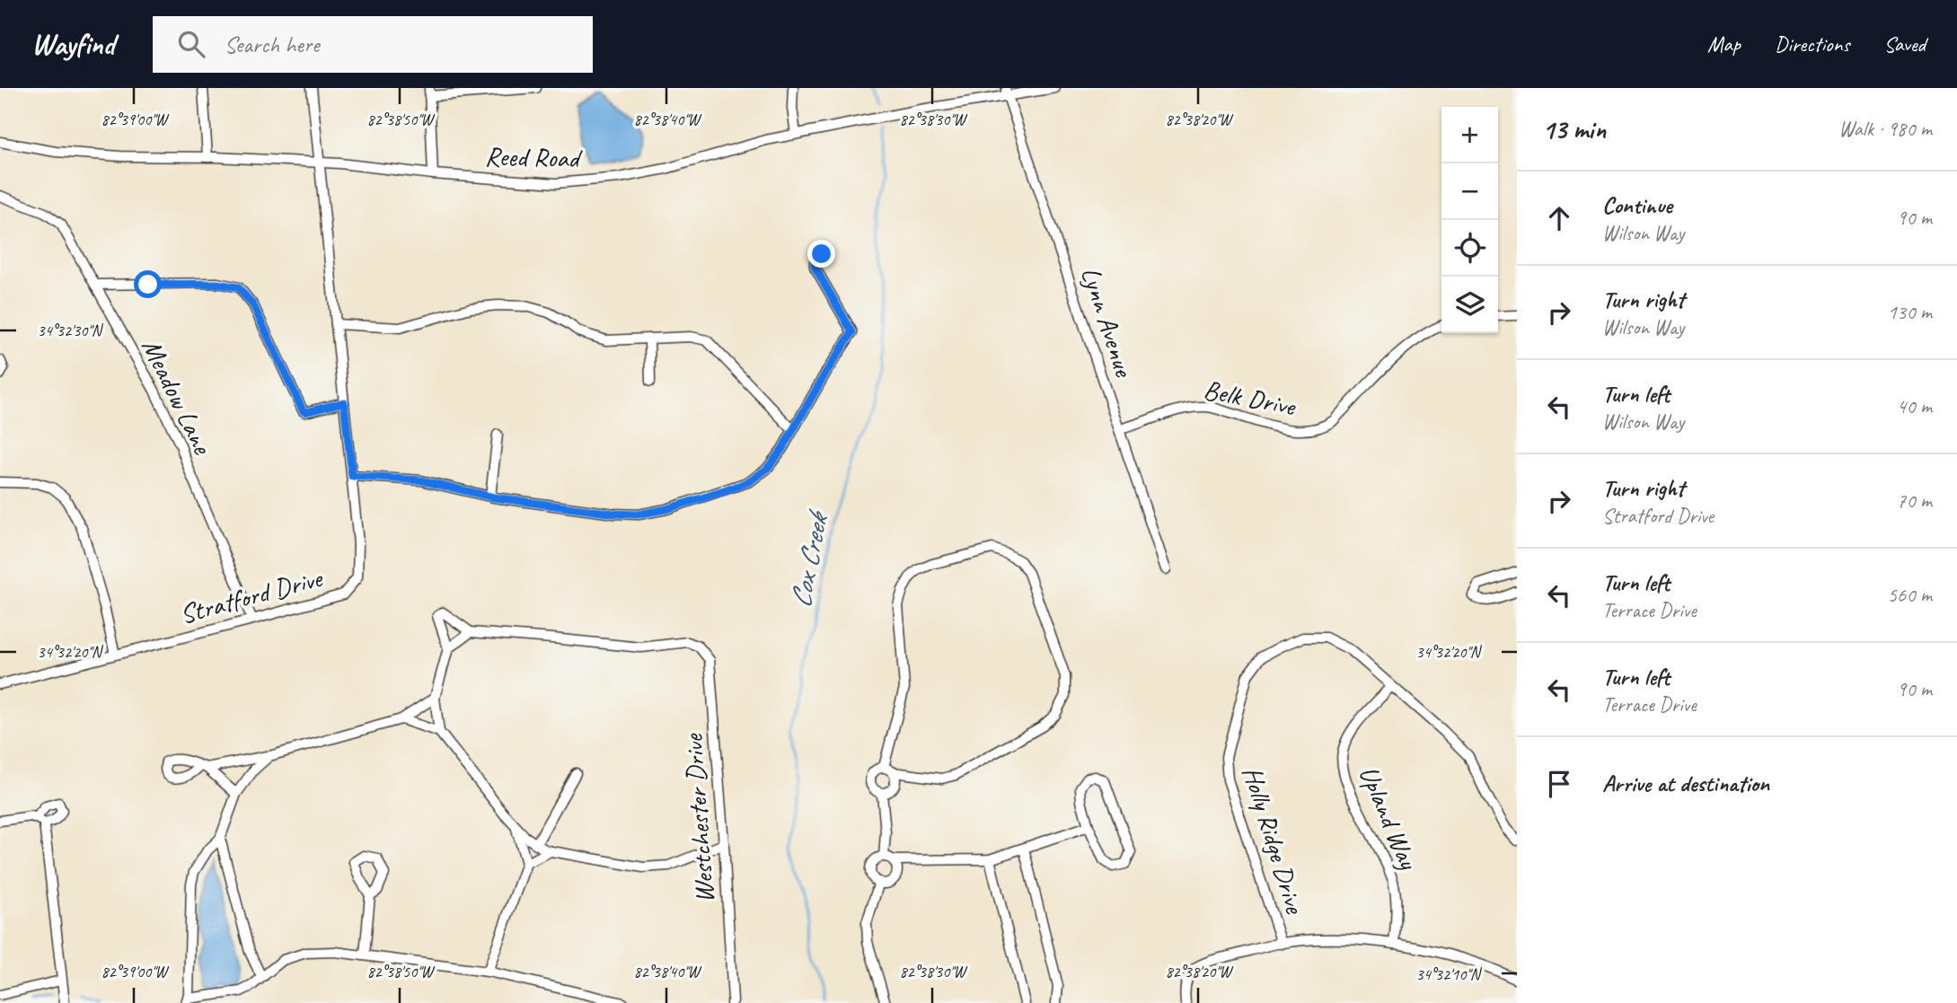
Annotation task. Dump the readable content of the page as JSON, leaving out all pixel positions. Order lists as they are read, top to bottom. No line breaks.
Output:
{"streets":{"street":["Reed Road","Lynn Avenue","Meadow Lane","Belk Drive","Stratford Drive","Upland Way","Westchester Drive","Holly Ridge Drive"]},"crossings":[["Reed Road","Lynn Avenue"],["Reed Road","Stratford Drive"],["Lynn Avenue","Belk Drive"],["Meadow Lane","Stratford Drive"],["Upland Way","Holly Ridge Drive"]],"water":["Cox Creek"],"page":{"header":"Wayfind","search":"Search here","nav":["Map","Directions","Saved"],"heading":["13 min","Walk · 980 m"],"map_buttons":["+","−"],"list":[["Continue","Wilson Way","90 m"],["Turn right","Wilson Way","130 m"],["Turn left","Wilson Way","40 m"],["Turn right","Stratford Drive","70 m"],["Turn left","Terrace Drive","560 m"],["Turn left","Terrace Drive","90 m"],"Arrive at destination"]},"coordinates":["82°39'00\"W","82°38'50\"W","82°38'40\"W","82°38'30\"W","82°38'20\"W","34°32'30\"N","34°32'20\"N","34°32'10\"N"]}
